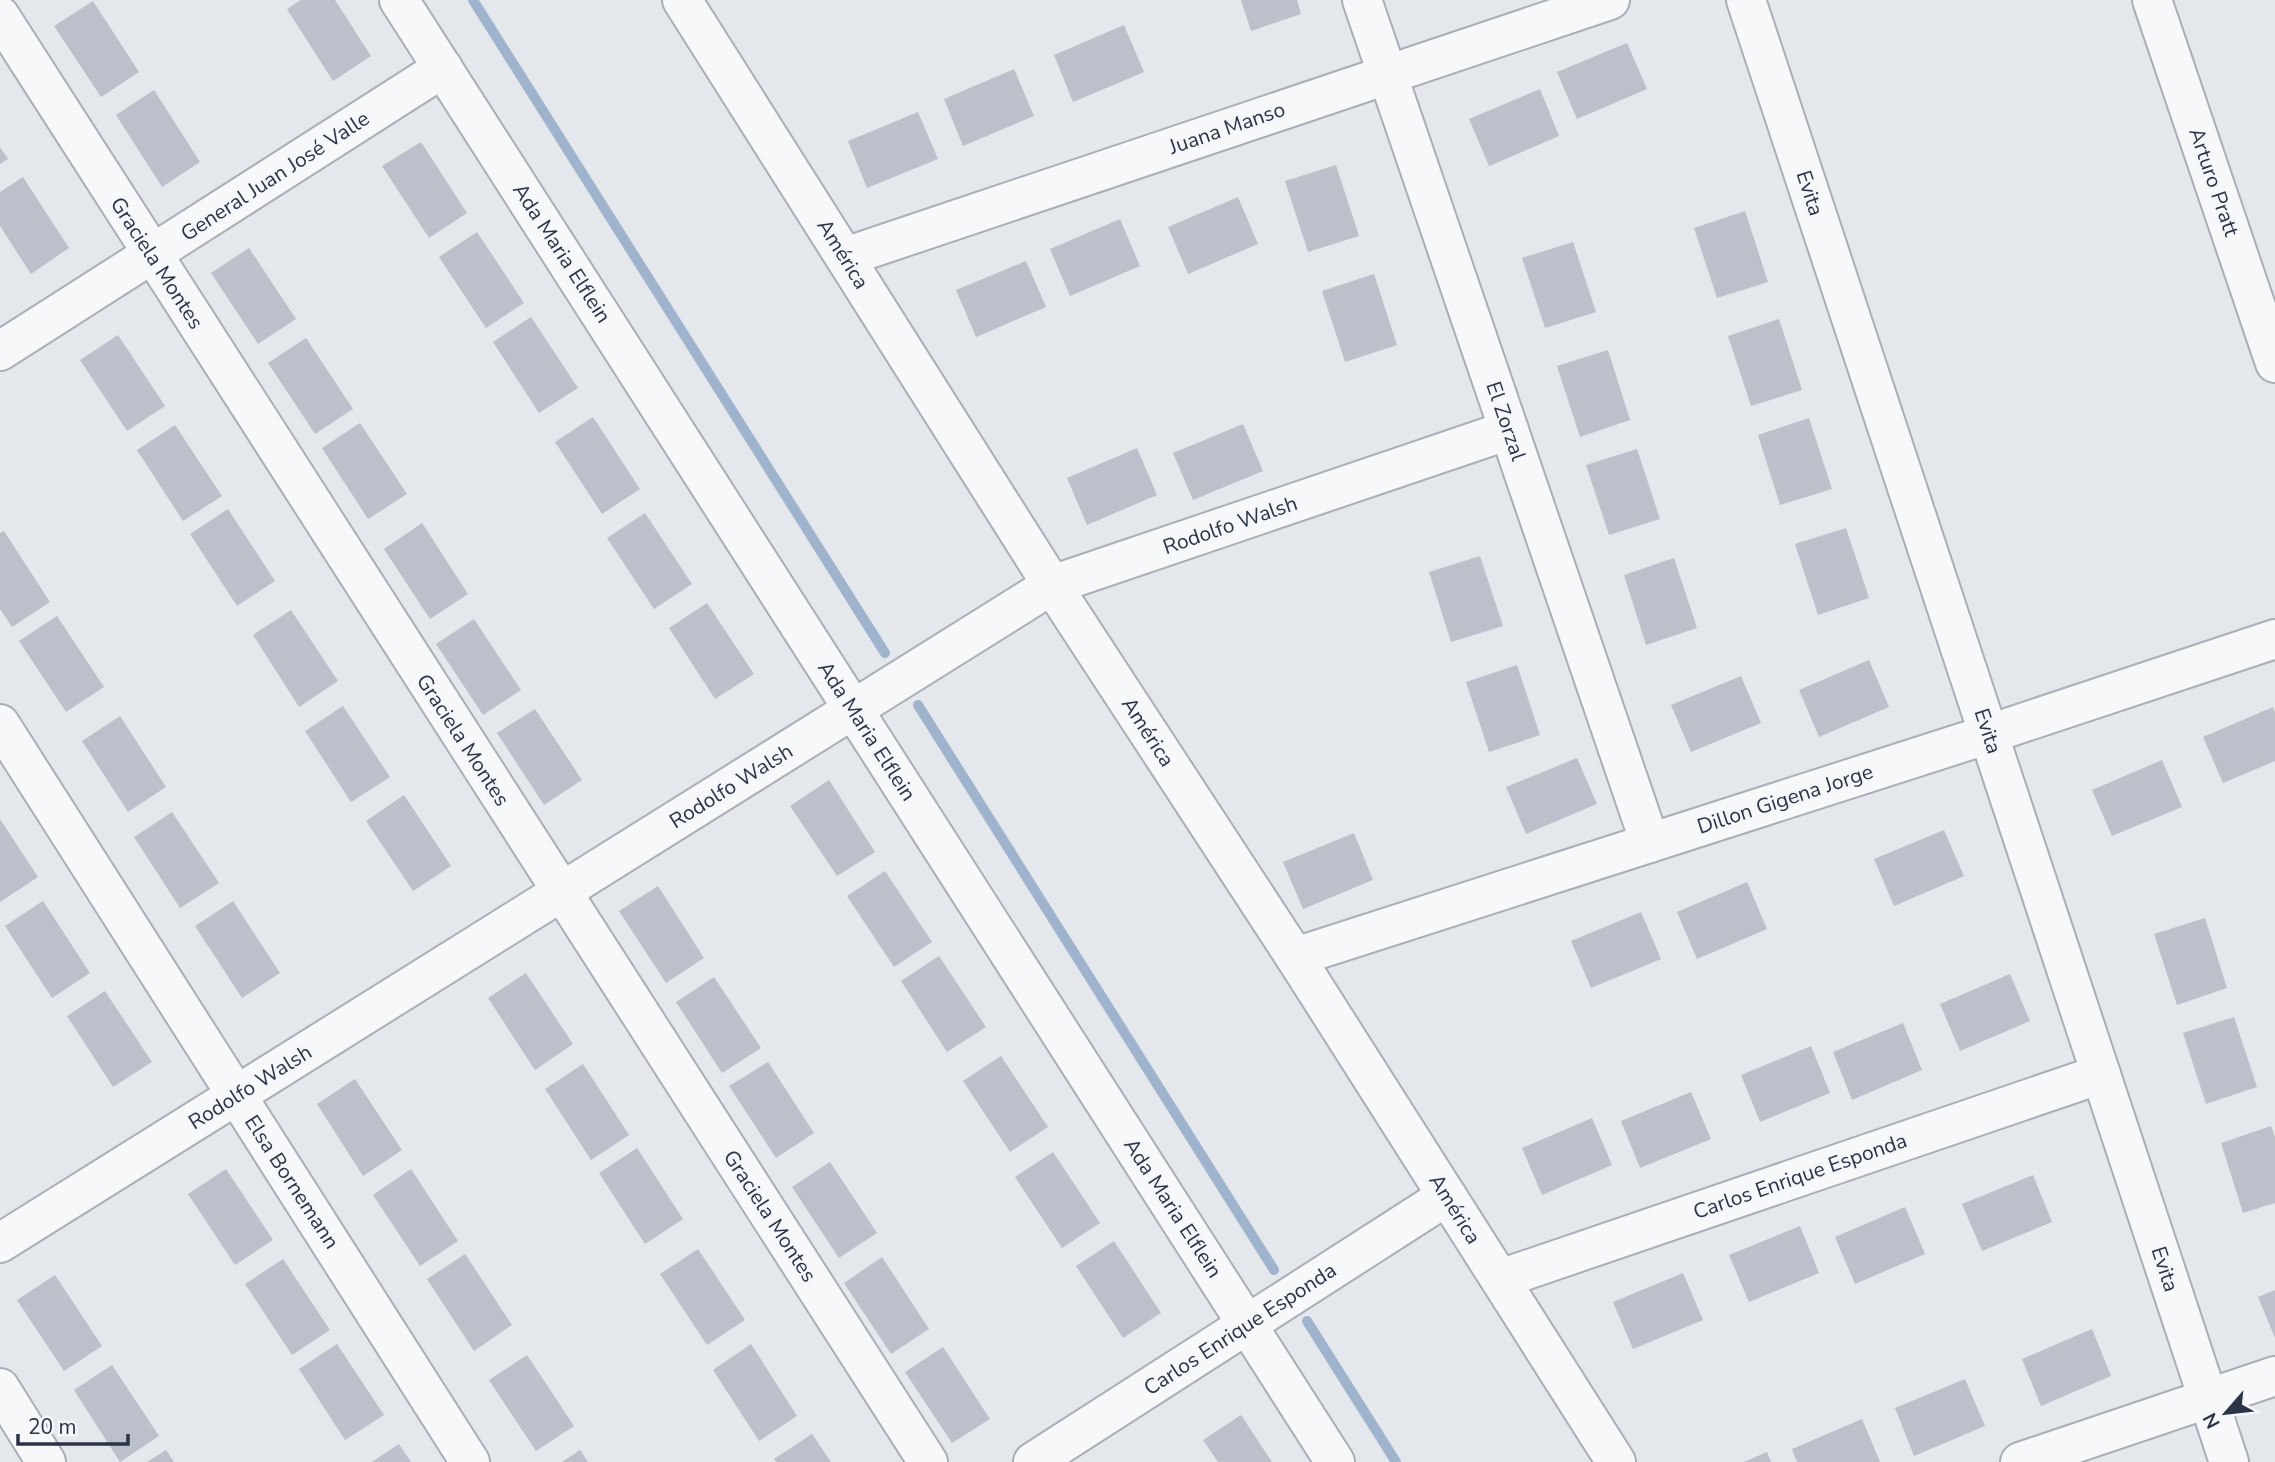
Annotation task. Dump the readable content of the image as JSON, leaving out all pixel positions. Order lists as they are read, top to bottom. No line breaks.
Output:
{"streets":{"street":["Juana Manso","General Juan José Valle","Arturo Pratt","Evita","Ada Maria Elflein","América","Graciela Montes","El Zorzal","Rodolfo Walsh","Dillon Gigena Jorge","Carlos Enrique Esponda","Elsa Bornemann"]},"crossings":[["Juana Manso","América"],["Juana Manso","El Zorzal"],["General Juan José Valle","Ada Maria Elflein"],["General Juan José Valle","Graciela Montes"],["Evita","Dillon Gigena Jorge"],["Evita","Carlos Enrique Esponda"],["Ada Maria Elflein","Rodolfo Walsh"],["Ada Maria Elflein","Carlos Enrique Esponda"],["América","Rodolfo Walsh"],["América","Dillon Gigena Jorge"],["América","Carlos Enrique Esponda"],["Graciela Montes","Rodolfo Walsh"],["El Zorzal","Rodolfo Walsh"],["El Zorzal","Dillon Gigena Jorge"],["Rodolfo Walsh","Elsa Bornemann"]],"scale_bar":"20 m","north":"bottom left"}
